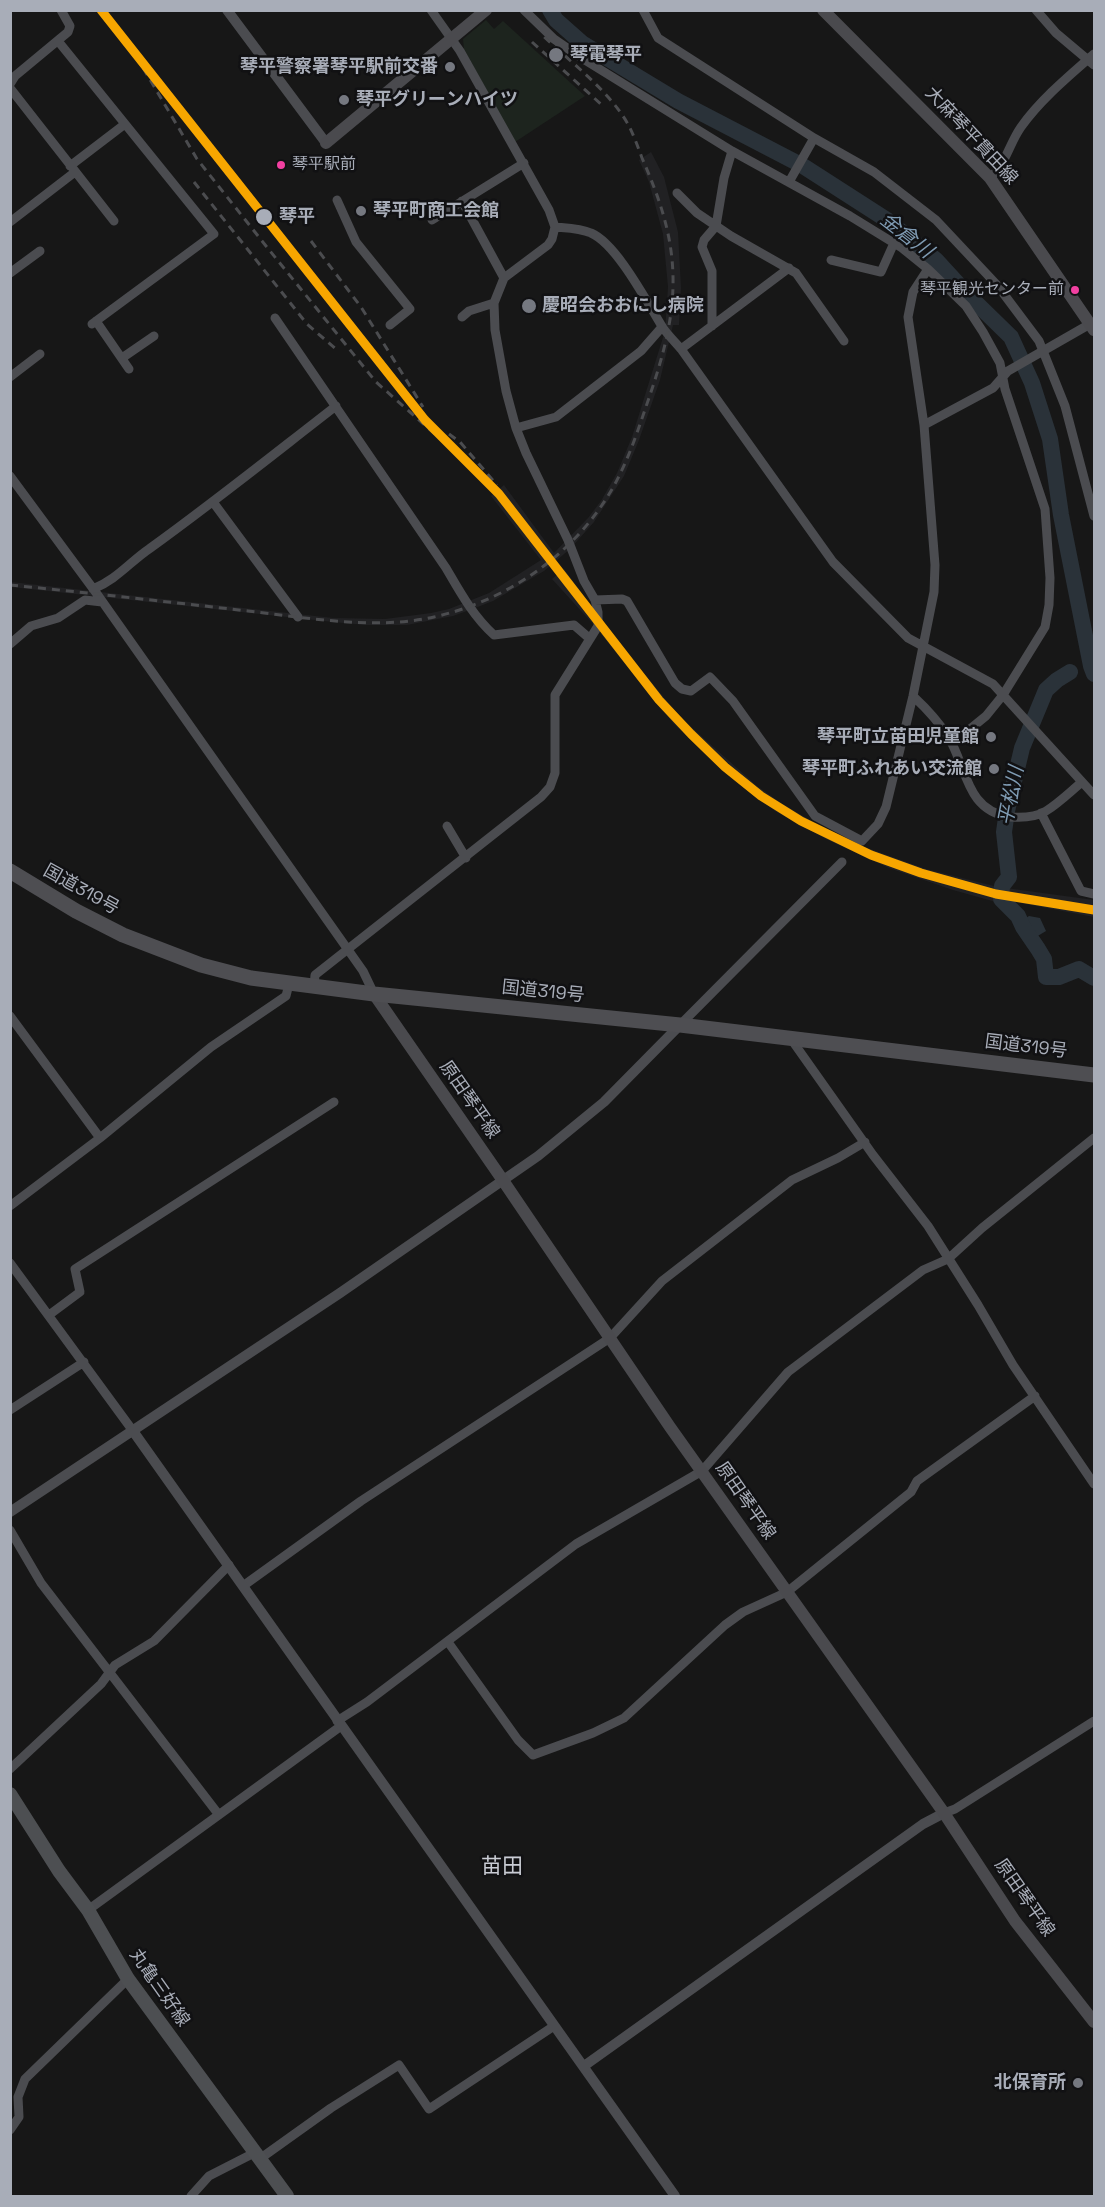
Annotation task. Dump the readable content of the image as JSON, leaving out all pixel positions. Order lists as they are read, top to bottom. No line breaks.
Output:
{"streets":{"highway":["国道319号"],"main road":["大麻琴平貫田線","原田琴平線","丸亀三好線"]},"crossings":[["国道319号","原田琴平線"]],"districts":["苗田"],"water":["金倉川","平松川"],"places":["琴電琴平","琴平警察署琴平駅前交番","琴平グリーンハイツ","琴平駅前","琴平町商工会館","琴平","琴平観光センター前","慶昭会おおにし病院","琴平町立苗田児童館","琴平町ふれあい交流館","北保育所"]}
